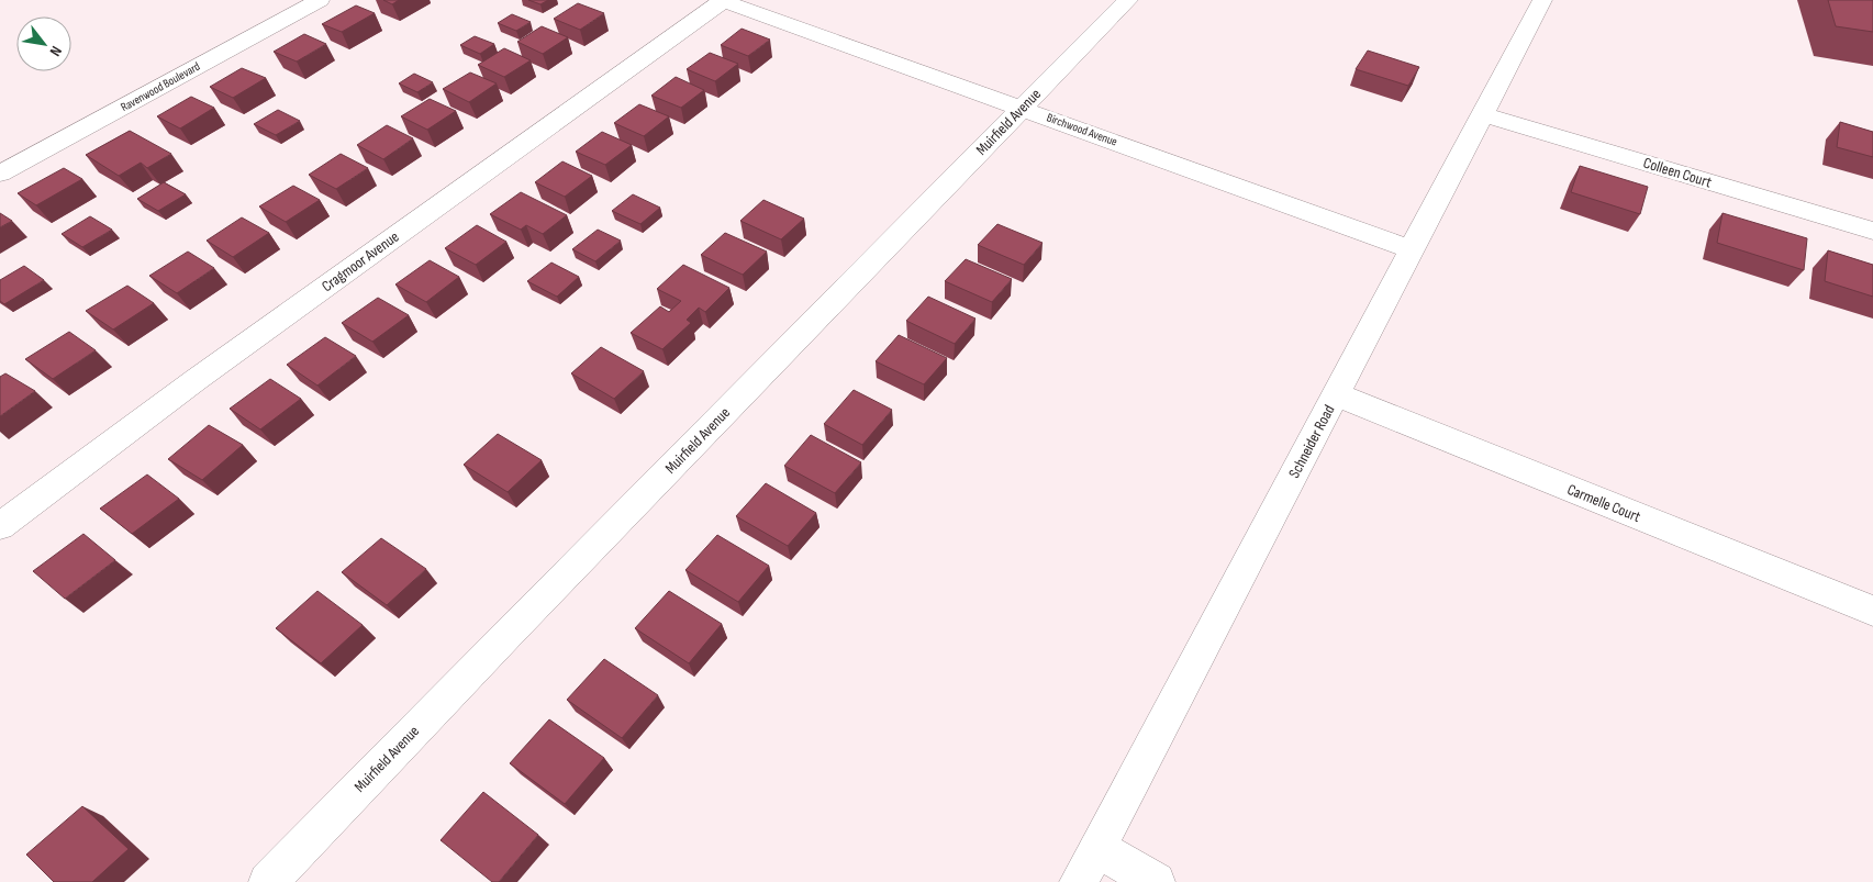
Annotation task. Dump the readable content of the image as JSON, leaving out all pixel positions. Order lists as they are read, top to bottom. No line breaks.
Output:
{"streets":{"street":["Ravenwood Boulevard","Muirfield Avenue","Birchwood Avenue","Colleen Court","Cragmoor Avenue","Schneider Road","Carmelle Court"]},"crossings":[["Muirfield Avenue","Birchwood Avenue"],["Birchwood Avenue","Cragmoor Avenue"],["Birchwood Avenue","Schneider Road"],["Colleen Court","Schneider Road"],["Schneider Road","Carmelle Court"]],"north":"bottom right"}
